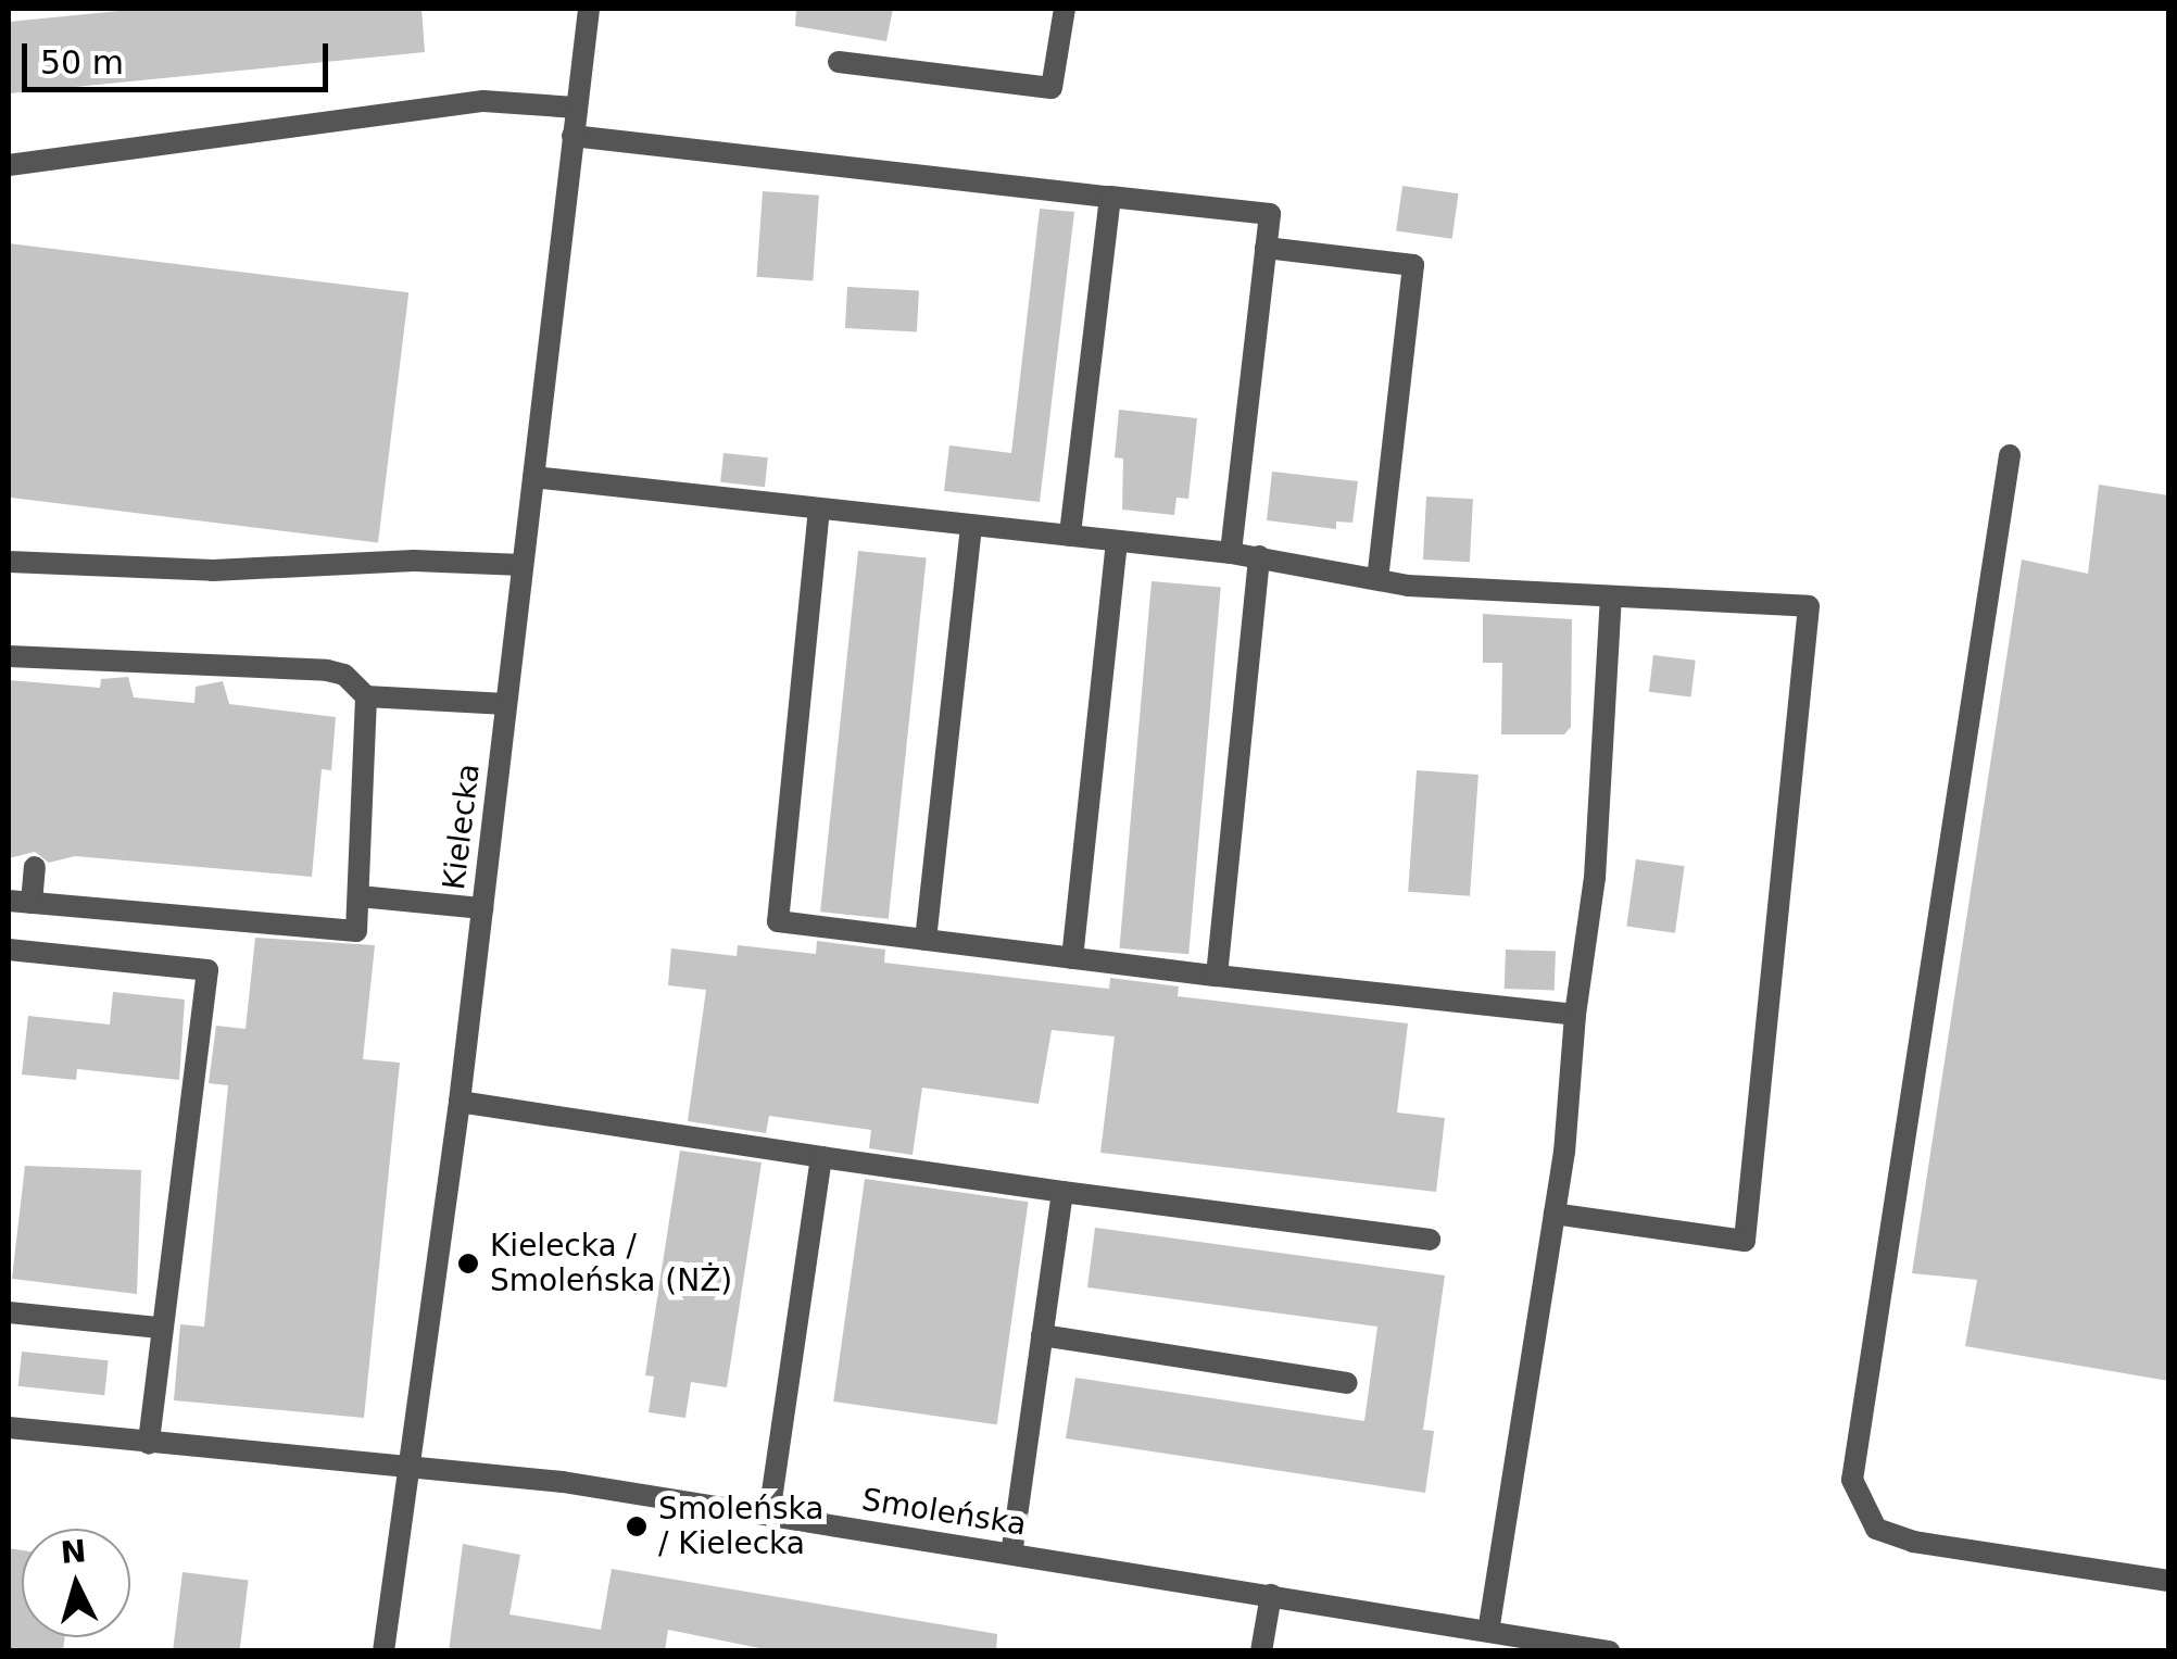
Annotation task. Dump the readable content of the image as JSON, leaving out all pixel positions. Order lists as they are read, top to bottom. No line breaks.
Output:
{"streets":{"street":["Kielecka","Smoleńska"]},"crossings":[["Kielecka","Smoleńska"]],"places":["Kielecka / Smoleńska (NŻ)","Smoleńska / Kielecka"],"scale_bar":"50 m","north":"top"}
